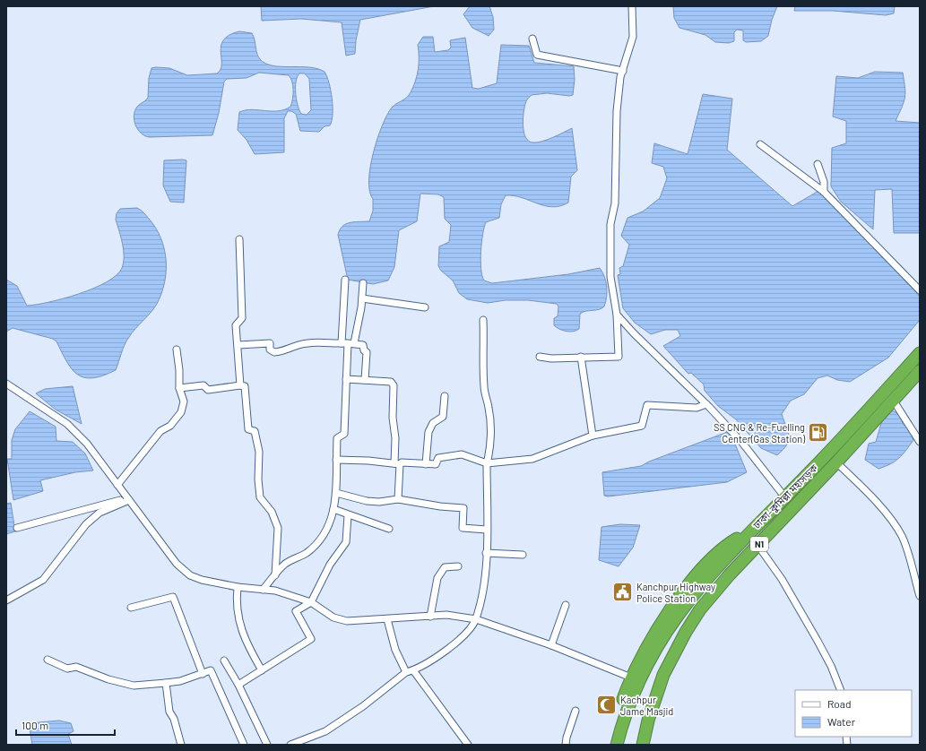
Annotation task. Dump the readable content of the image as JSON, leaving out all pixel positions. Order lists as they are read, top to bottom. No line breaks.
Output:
{"streets":{"highway":["ঢাকা–কুমিল্লা মহাসড়ক","N1"]},"crossings":[["ঢাকা–কুমিল্লা মহাসড়ক","N1"]],"places":{"fuel station":["SS CNG & Re-Fuelling Center(Gas Station)"],"public building":["Kanchpur Highway Police Station"],"mosque":["Kachpur Jame Masjid"]},"legend":["Road","Water"],"scale_bar":"100 m"}
